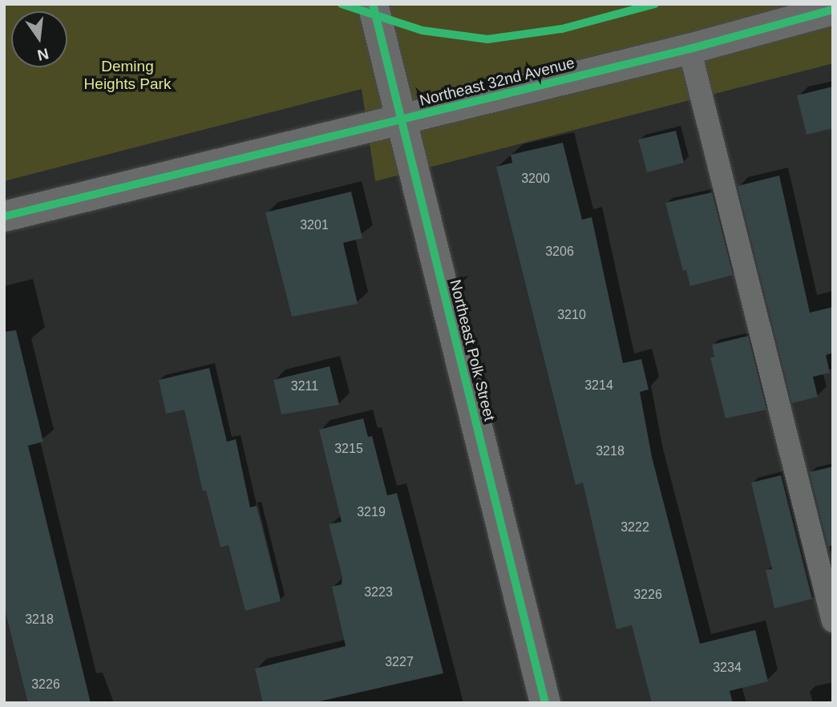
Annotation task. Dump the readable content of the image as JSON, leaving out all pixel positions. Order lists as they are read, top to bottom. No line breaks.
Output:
{"streets":{"street":["Northeast 32nd Avenue","Northeast Polk Street"]},"crossings":[["Northeast 32nd Avenue","Northeast Polk Street"]],"parks":["Deming Heights Park"],"house_numbers":["3200","3201","3206","3210","3214","3211","3215","3218","3219","3222","3223","3226","3218","3227","3234","3226"],"north":"bottom"}
